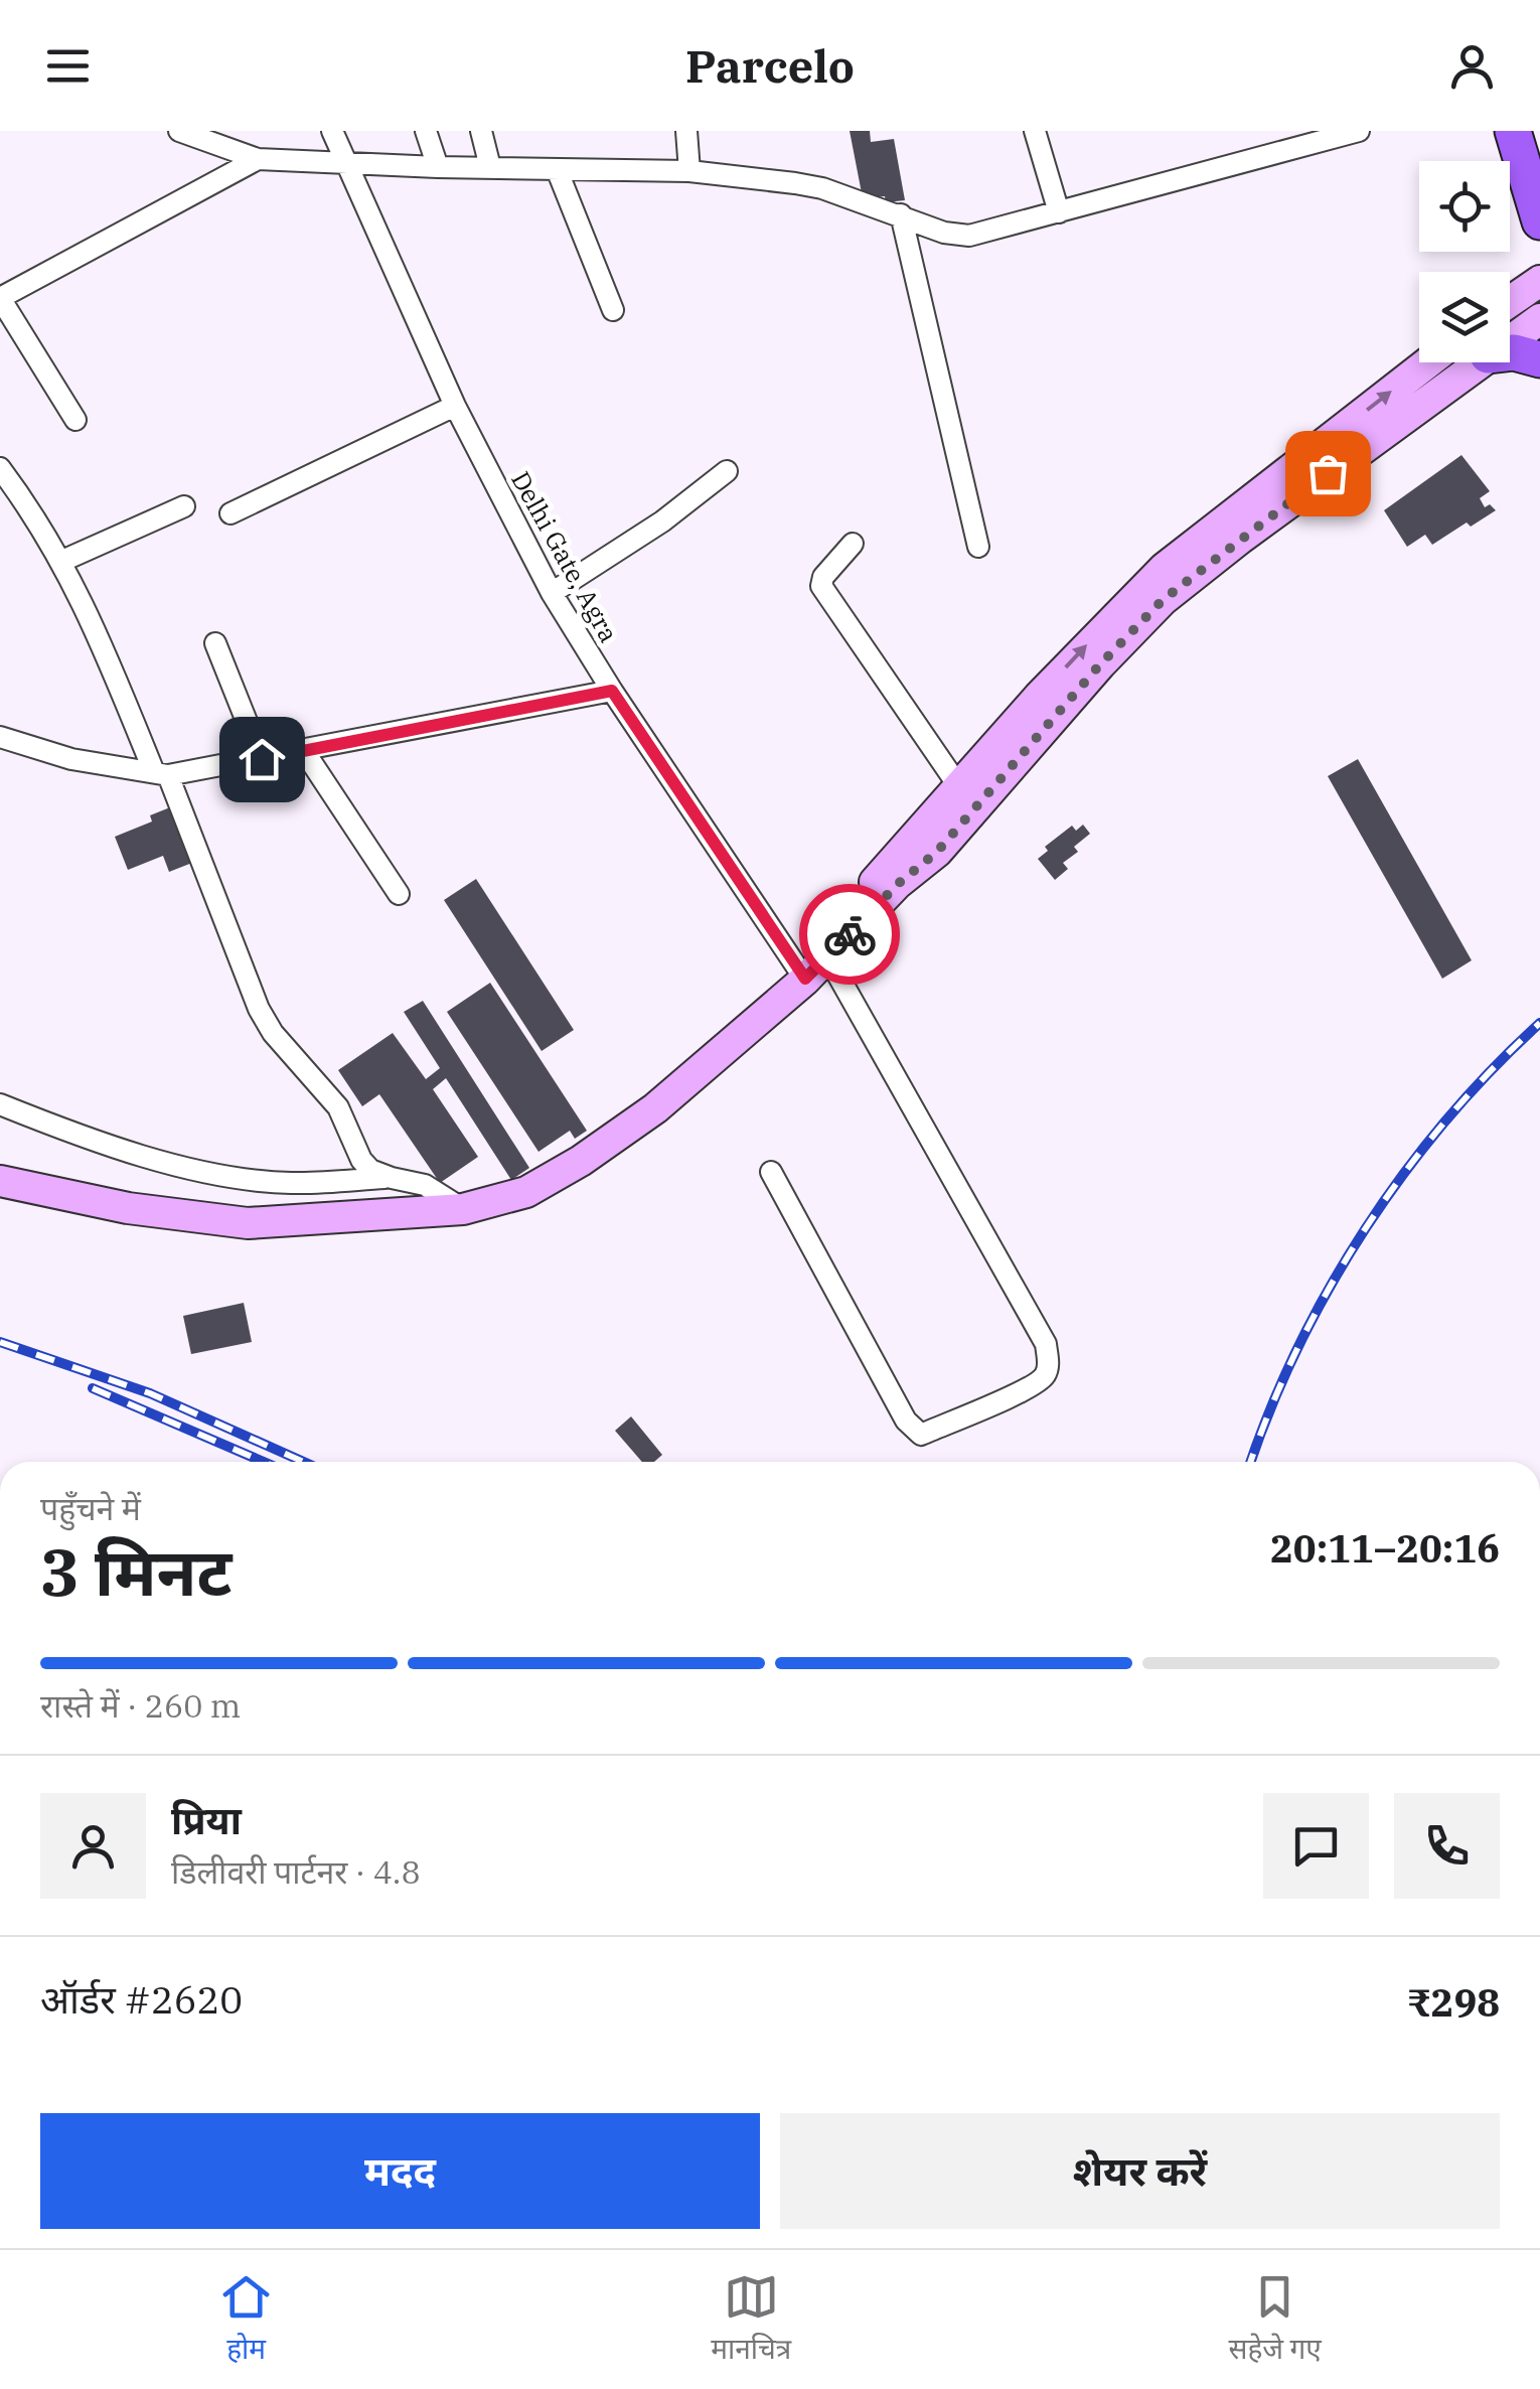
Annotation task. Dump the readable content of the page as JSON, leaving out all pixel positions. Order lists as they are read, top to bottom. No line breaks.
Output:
{"streets":{"street":["Delhi Gate, Agra"]},"page":{"header":"Parcelo","heading":["3 मिनट","पहुँचने में","20:11–20:16"],"panel":["प्रिया","डिलीवरी पार्टनर · 4.8","ऑर्डर #2620","₹298"],"bar":"रास्ते में · 260 m","buttons":["मदद","शेयर करें"],"tabs":["होम","मानचित्र","सहेजे गए"]}}
